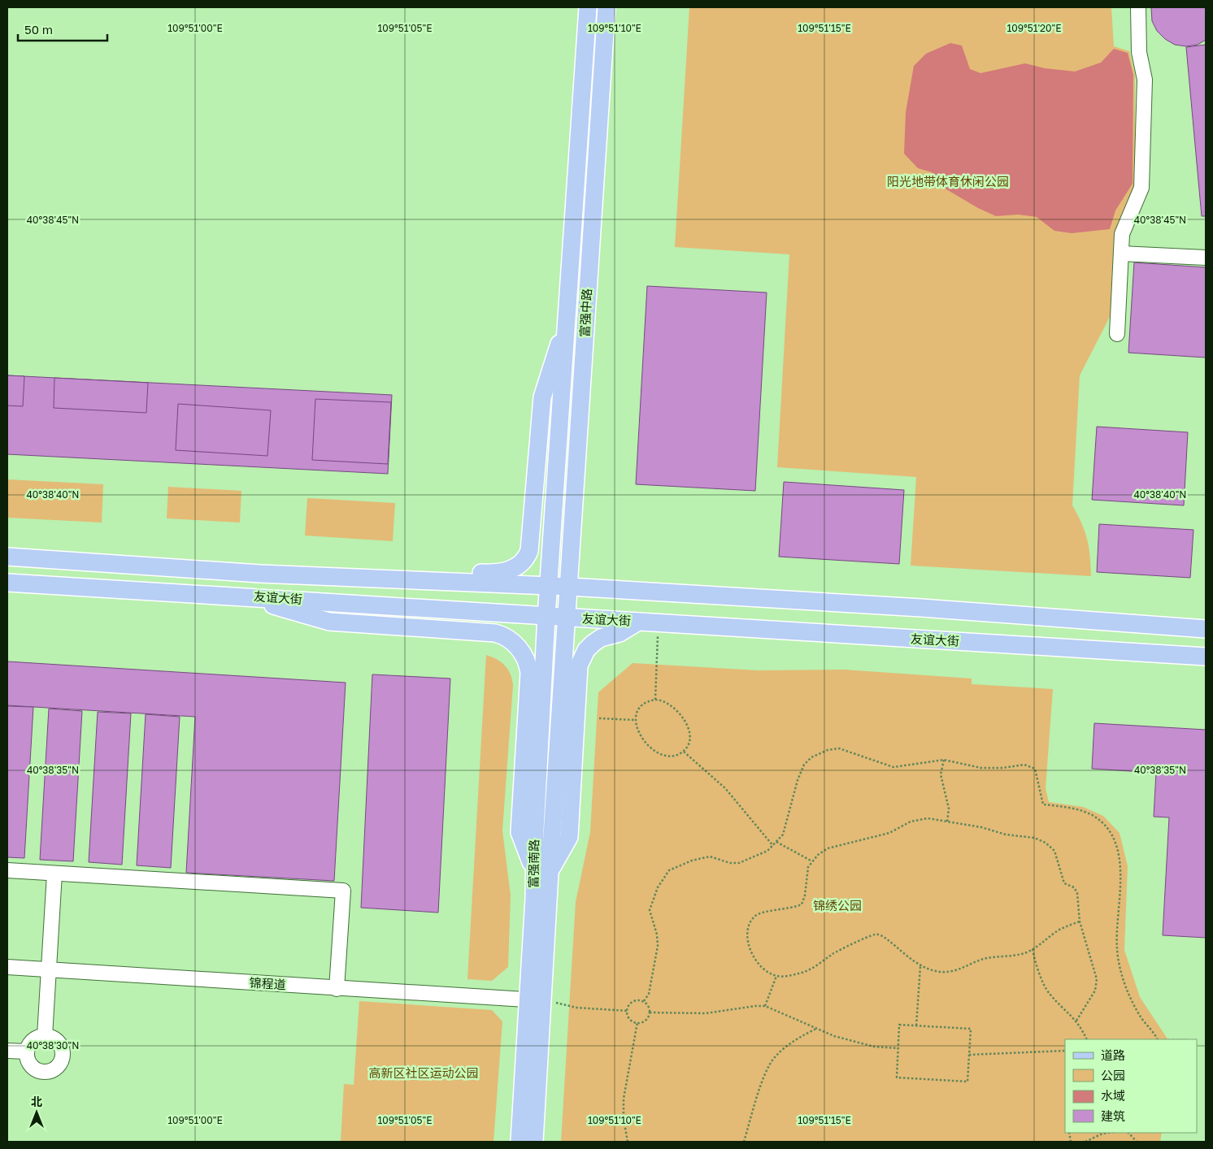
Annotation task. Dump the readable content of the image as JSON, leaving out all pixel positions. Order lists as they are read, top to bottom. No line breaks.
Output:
{"streets":{"main road":["富强中路","友谊大街","富强南路"],"street":["锦程道"]},"crossings":[["富强中路","友谊大街"],["富强中路","富强南路"],["友谊大街","富强南路"],["富强南路","锦程道"]],"parks":["阳光地带体育休闲公园","锦绣公园","高新区社区运动公园"],"legend":["道路","公园","水域","建筑"],"scale_bar":"50 m","north":"top","coordinates":["109°51'00\"E","109°51'05\"E","109°51'10\"E","109°51'15\"E","109°51'20\"E","40°38'45\"N","40°38'40\"N","40°38'35\"N","40°38'30\"N"]}
